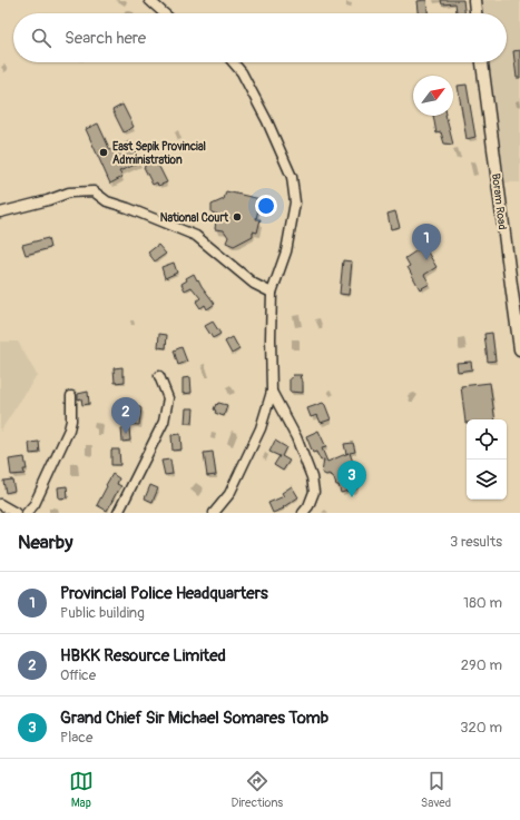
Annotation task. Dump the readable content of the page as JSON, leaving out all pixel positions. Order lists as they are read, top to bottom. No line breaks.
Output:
{"streets":{"main road":["Boram Road"]},"places":["East Sepik Provincial Administration","National Court"],"north":"top right","page":{"search":"Search here","pins":["1","2","3"],"heading":["Nearby","3 results"],"list":[{"mark":"1","name":"Provincial Police Headquarters","note":"Public building","value":"180 m"},{"mark":"2","name":"HBKK Resource Limited","note":"Office","value":"290 m"},{"mark":"3","name":"Grand Chief Sir Michael Somares Tomb","note":"Place","value":"320 m"}],"nav":["Map","Directions","Saved"]}}
